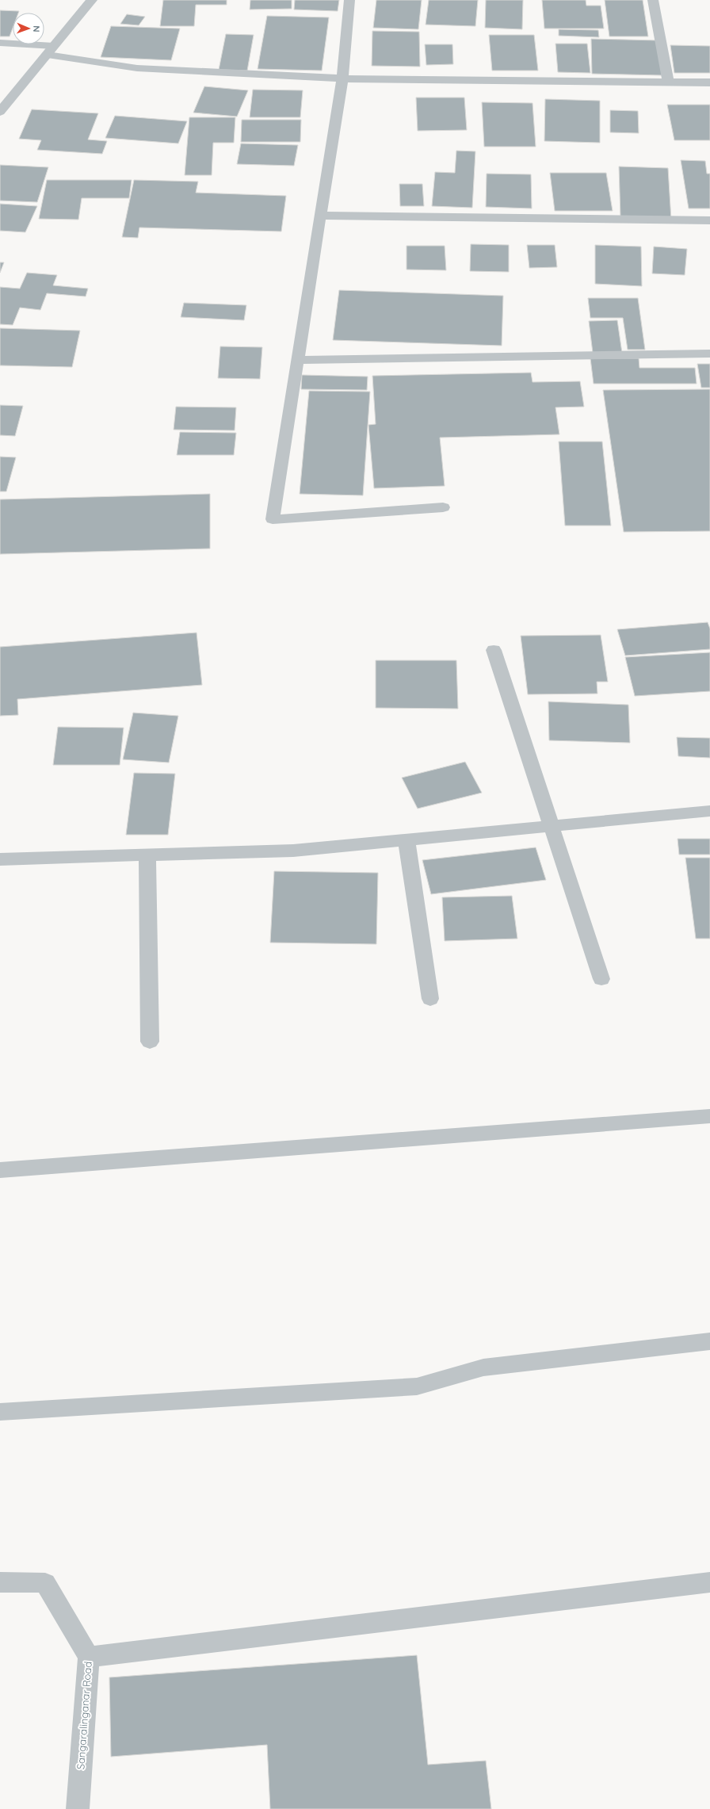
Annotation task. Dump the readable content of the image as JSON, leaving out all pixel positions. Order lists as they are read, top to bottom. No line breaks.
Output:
{"streets":{"street":["Sangaralinganar Road"]},"north":"right"}
